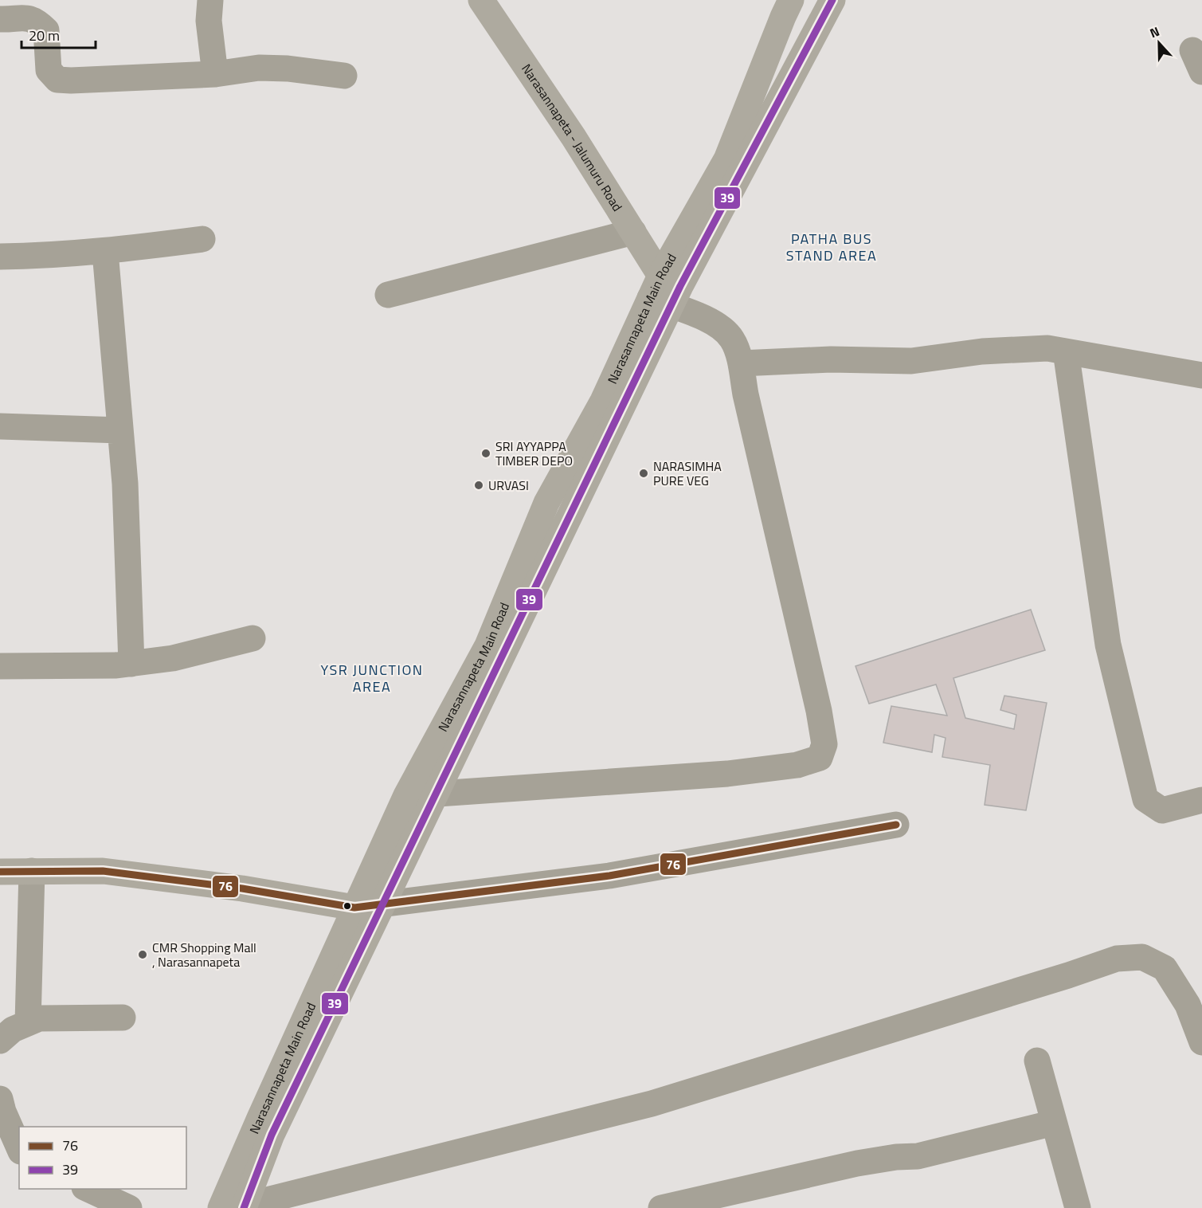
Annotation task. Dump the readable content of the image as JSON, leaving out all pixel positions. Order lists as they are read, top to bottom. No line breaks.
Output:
{"streets":{"main road":["Narasannapeta - Jalumuru Road","Narasannapeta Main Road"]},"crossings":[["Narasannapeta - Jalumuru Road","Narasannapeta Main Road"]],"districts":["PATHA BUS STAND AREA","YSR JUNCTION AREA"],"places":["SRI AYYAPPA TIMBER DEPO","NARASIMHA PURE VEG","URVASI","CMR Shopping Mall , Narasannapeta"],"lines":["transit line 39","transit line 76"],"legend":["76","39"],"scale_bar":"20 m","north":"top"}
